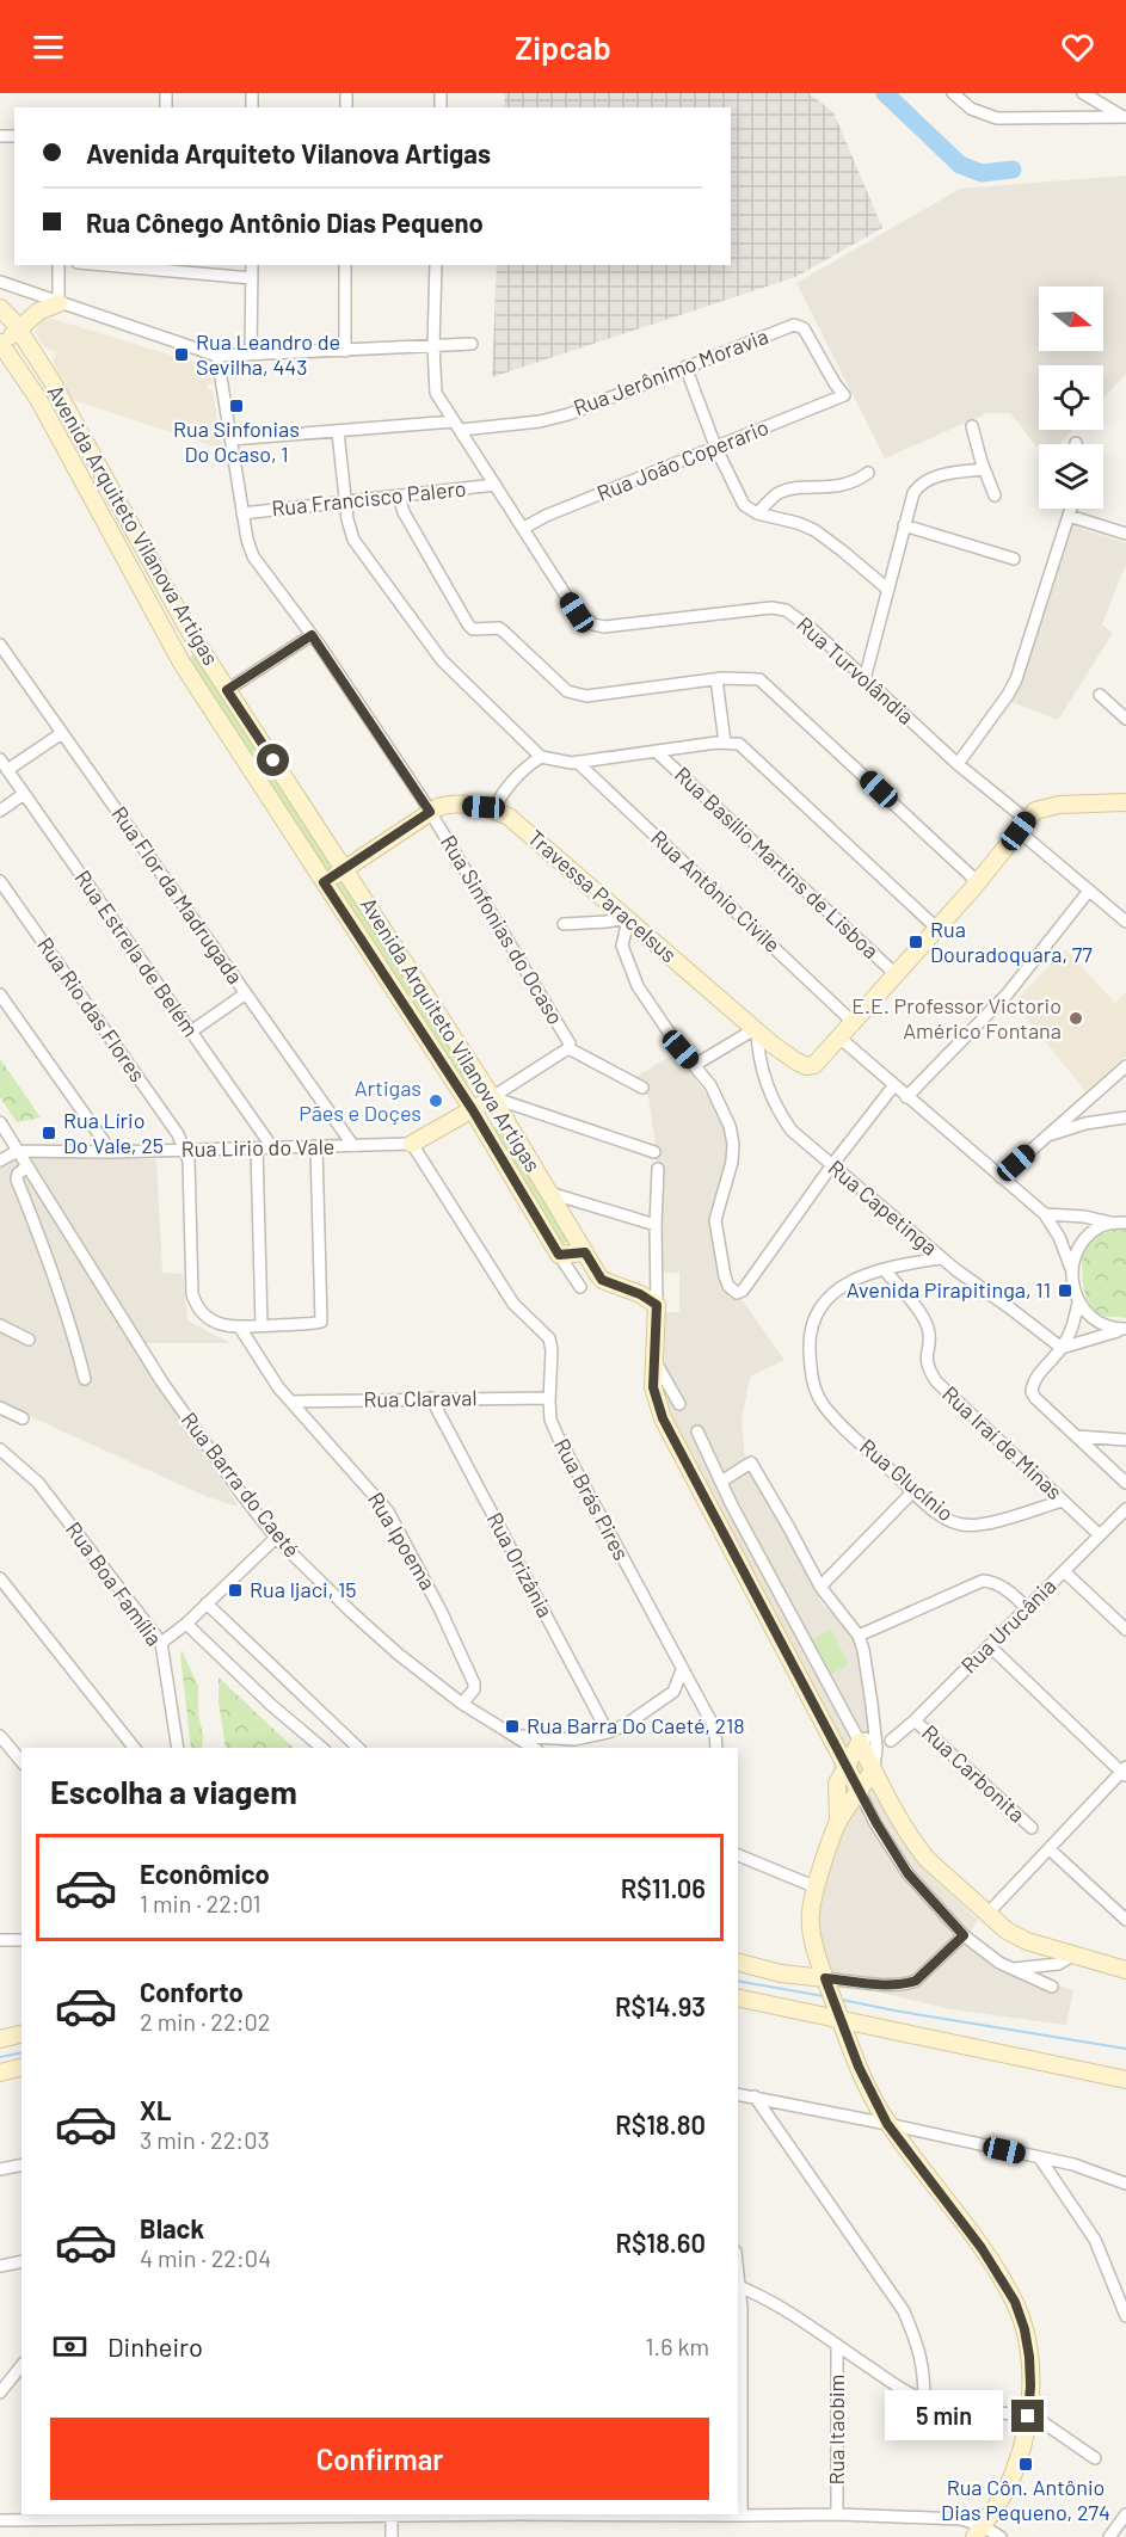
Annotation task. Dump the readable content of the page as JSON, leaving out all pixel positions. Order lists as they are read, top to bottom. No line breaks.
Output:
{"streets":{"main road":["Avenida Arquiteto Vilanova Artigas","Travessa Paracelsus"],"street":["Rua Jerônimo Moravia","Rua João Coperario","Rua Francisco Palero","Rua Turvolândia","Rua Basílio Martins de Lisboa","Rua Antônio Civile","Rua Flor da Madrugada","Rua Sinfonias do Ocaso","Rua Estrela de Belém","Rua Rio das Flores","Rua Lirio do Vale","Rua Capetinga","Rua Claraval","Rua Iraí de Minas","Rua Glucínio","Rua Barra do Caeté","Rua Brás Pires","Rua Ipoema","Rua Orizânia","Rua Boa Família","Rua Urucânia","Rua Carbonita","Rua Itaobim"]},"crossings":[["Rua Jerônimo Moravia","Rua João Coperario"],["Rua Jerônimo Moravia","Rua Turvolândia"],["Rua Jerônimo Moravia","Rua Sinfonias do Ocaso"],["Rua João Coperario","Rua Turvolândia"],["Rua Francisco Palero","Rua Turvolândia"],["Rua Francisco Palero","Rua Sinfonias do Ocaso"],["Rua Flor da Madrugada","Rua Lirio do Vale"],["Travessa Paracelsus","Rua Sinfonias do Ocaso"],["Travessa Paracelsus","Rua Capetinga"],["Rua Estrela de Belém","Rua Lirio do Vale"],["Rua Rio das Flores","Rua Lirio do Vale"],["Rua Rio das Flores","Rua Ipoema"],["Rua Lirio do Vale","Rua Barra do Caeté"],["Rua Lirio do Vale","Rua Brás Pires"],["Rua Claraval","Rua Brás Pires"],["Rua Claraval","Rua Ipoema"],["Rua Claraval","Rua Orizânia"],["Rua Iraí de Minas","Rua Glucínio"],["Rua Iraí de Minas","Rua Urucânia"],["Rua Barra do Caeté","Rua Ipoema"],["Rua Urucânia","Rua Carbonita"]],"places":{"transit":["Rua Leandro de Sevilha, 443","Rua Sinfonias Do Ocaso, 1","Rua Douradoquara, 77","Rua Lírio Do Vale, 25","Avenida Pirapitinga, 11","Rua Ijaci, 15","Rua Barra Do Caeté, 218","Rua Côn. Antônio Dias Pequeno, 274"],"other":["E.E. Professor Victorio Américo Fontana","Artigas Pães e Doçes"]},"north":"right","page":{"header":"Zipcab","banner":["Avenida Arquiteto Vilanova Artigas","Rua Cônego Antônio Dias Pequeno"],"heading":"Escolha a viagem","list":[{"name":"Econômico","note":"1 min · 22:01","value":"R$11.06"},{"name":"Conforto","note":"2 min · 22:02","value":"R$14.93"},{"name":"XL","note":"3 min · 22:03","value":"R$18.80"},{"name":"Black","note":"4 min · 22:04","value":"R$18.60"}],"pay":["Dinheiro","1.6 km"],"bubble":"5 min","buttons":"Confirmar"}}
